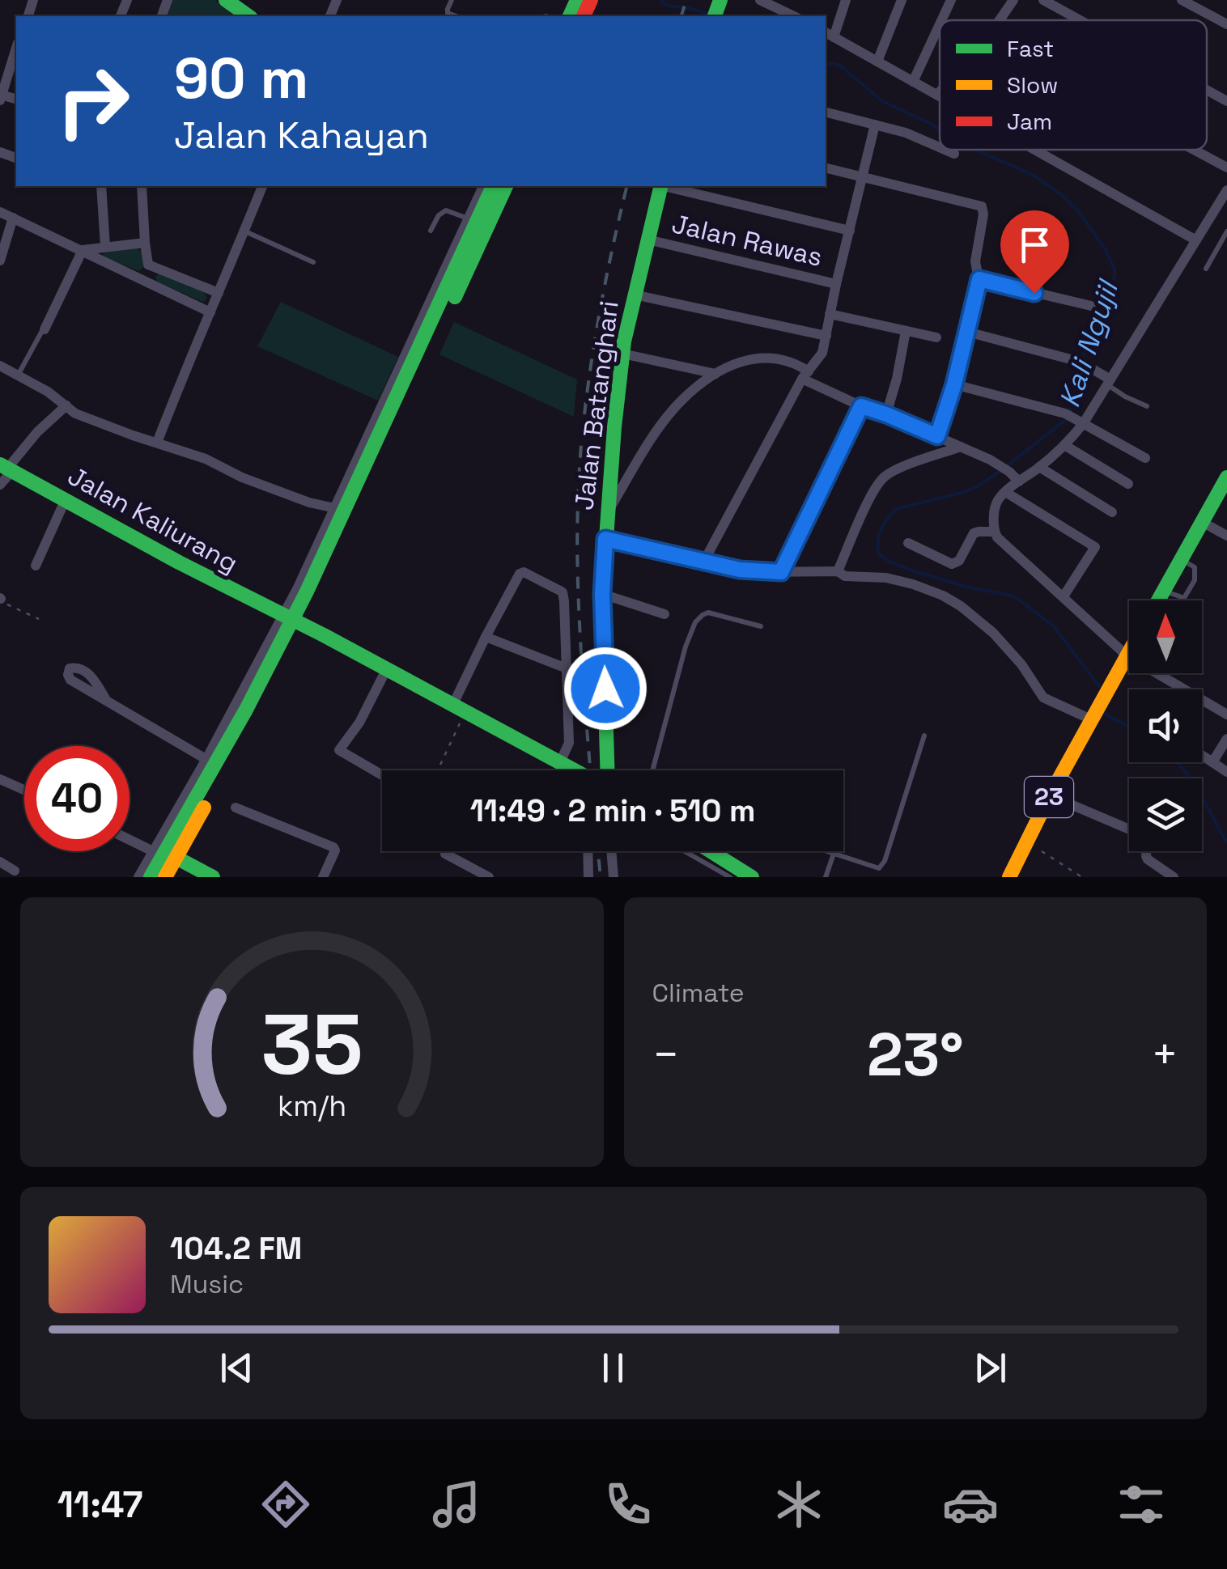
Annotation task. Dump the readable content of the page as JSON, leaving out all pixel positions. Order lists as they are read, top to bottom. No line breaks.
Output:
{"streets":{"main road":["Jalan Batanghari","Jalan Kaliurang","23"],"street":["Jalan Rawas"]},"crossings":[["Jalan Rawas","Jalan Batanghari"]],"water":["Kali Ngujil"],"legend":["Fast","Slow","Jam"],"north":"top","page":{"turn":["90 m","Jalan Kahayan"],"limit":"40","trip":"11:49 · 2 min · 510 m","tile":"Climate","heat":["−","23°","+"],"song":["104.2 FM","Music"],"tabs":"11:47","gauge":["35","km/h"]}}
